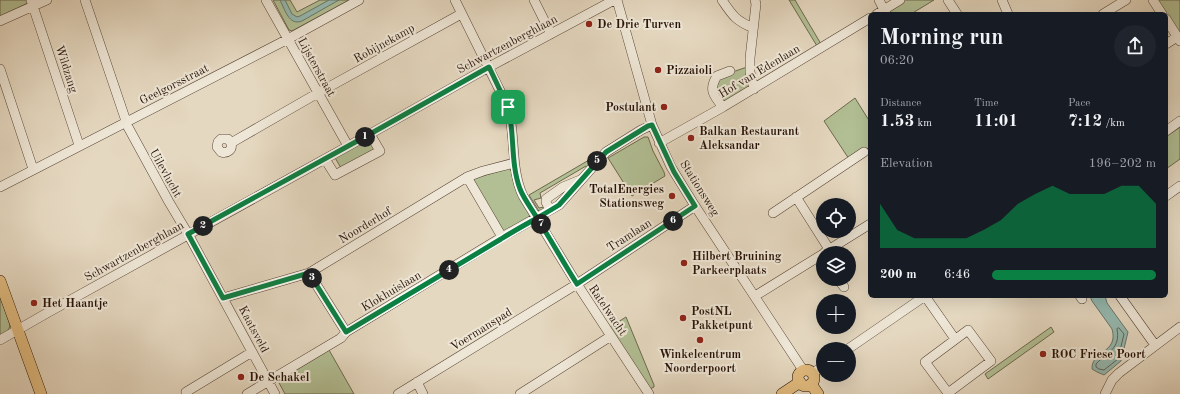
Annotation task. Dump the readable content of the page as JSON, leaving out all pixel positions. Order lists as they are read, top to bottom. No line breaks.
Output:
{"streets":{"street":["Robijnekamp","Schwartzenberghlaan","Lijsterstraat","Wildzang","Hof van Edenlaan","Geelgorsstraat","Uilevlucht","Stationsweg","Noorderhof","Tramlaan","Klokhuislaan","Ratelwacht","Kaatsveld","Voermanspad"]},"crossings":[["Robijnekamp","Lijsterstraat"],["Robijnekamp","Ratelwacht"],["Schwartzenberghlaan","Lijsterstraat"],["Schwartzenberghlaan","Uilevlucht"],["Schwartzenberghlaan","Stationsweg"],["Schwartzenberghlaan","Ratelwacht"],["Schwartzenberghlaan","Kaatsveld"],["Lijsterstraat","Geelgorsstraat"],["Wildzang","Geelgorsstraat"],["Hof van Edenlaan","Stationsweg"],["Geelgorsstraat","Uilevlucht"],["Uilevlucht","Kaatsveld"],["Stationsweg","Tramlaan"],["Stationsweg","Klokhuislaan"],["Noorderhof","Ratelwacht"],["Noorderhof","Kaatsveld"],["Tramlaan","Ratelwacht"],["Tramlaan","Voermanspad"],["Klokhuislaan","Ratelwacht"],["Klokhuislaan","Kaatsveld"],["Ratelwacht","Voermanspad"]],"places":["De Drie Turven","Pizzaioli","Postulant","Balkan Restaurant Aleksandar","TotalEnergies Stationsweg","Hilbert Bruining Parkeerplaats","Het Haantje","PostNL Pakketpunt","Winkelcentrum Noorderpoort","ROC Friese Poort","De Schakel"],"page":{"heading":["Morning run","06:20"],"stats":[["Distance","1.53 km"],["Time","11:01"],["Pace","7:12 /km"]],"pins":["1","5","6","7","2","4","3"],"chart":["Elevation","196–202 m"],"map_buttons":["+","−"],"list":[{"name":"200 m","note":"6:46"}]}}
